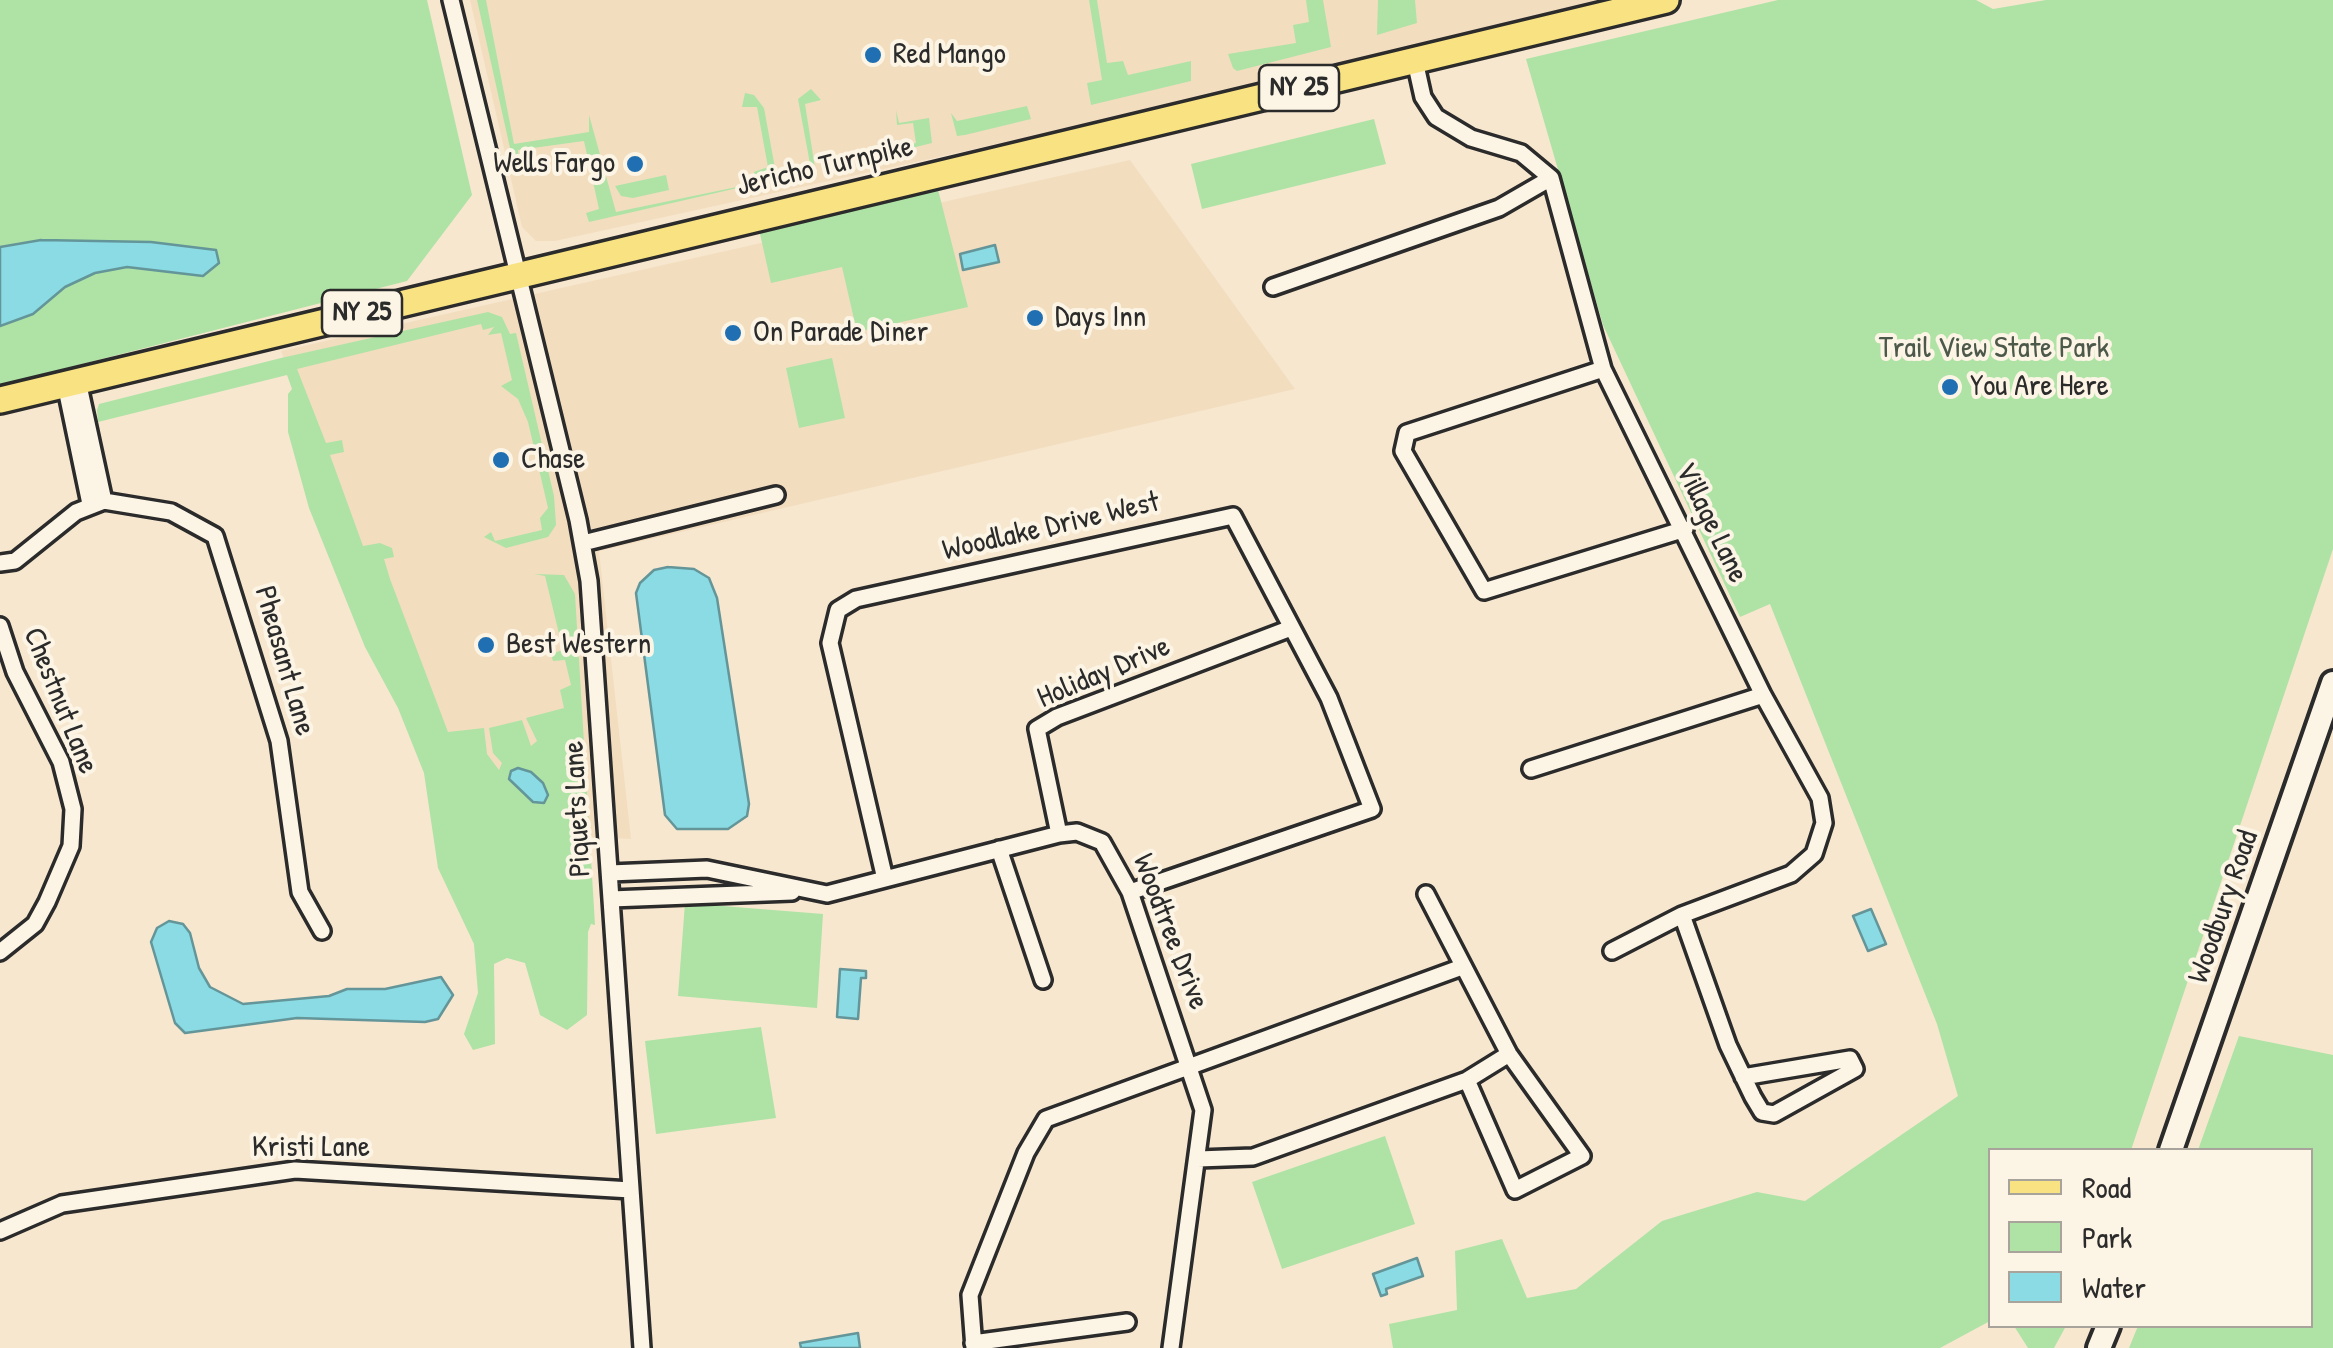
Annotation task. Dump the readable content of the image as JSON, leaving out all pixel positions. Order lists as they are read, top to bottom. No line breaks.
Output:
{"streets":{"main road":["NY 25","Jericho Turnpike","Woodbury Road"],"street":["Village Lane","Woodlake Drive West","Pheasant Lane","Holiday Drive","Chestnut Lane","Piquets Lane","Woodtree Drive","Kristi Lane"]},"crossings":[["Jericho Turnpike","Piquets Lane"],["Woodlake Drive West","Holiday Drive"],["Woodlake Drive West","Woodtree Drive"],["Holiday Drive","Woodtree Drive"],["Piquets Lane","Kristi Lane"]],"parks":["Trail View State Park"],"places":["Red Mango","Wells Fargo","Days Inn","On Parade Diner","You Are Here","Chase","Best Western"],"legend":["Road","Park","Water"]}
